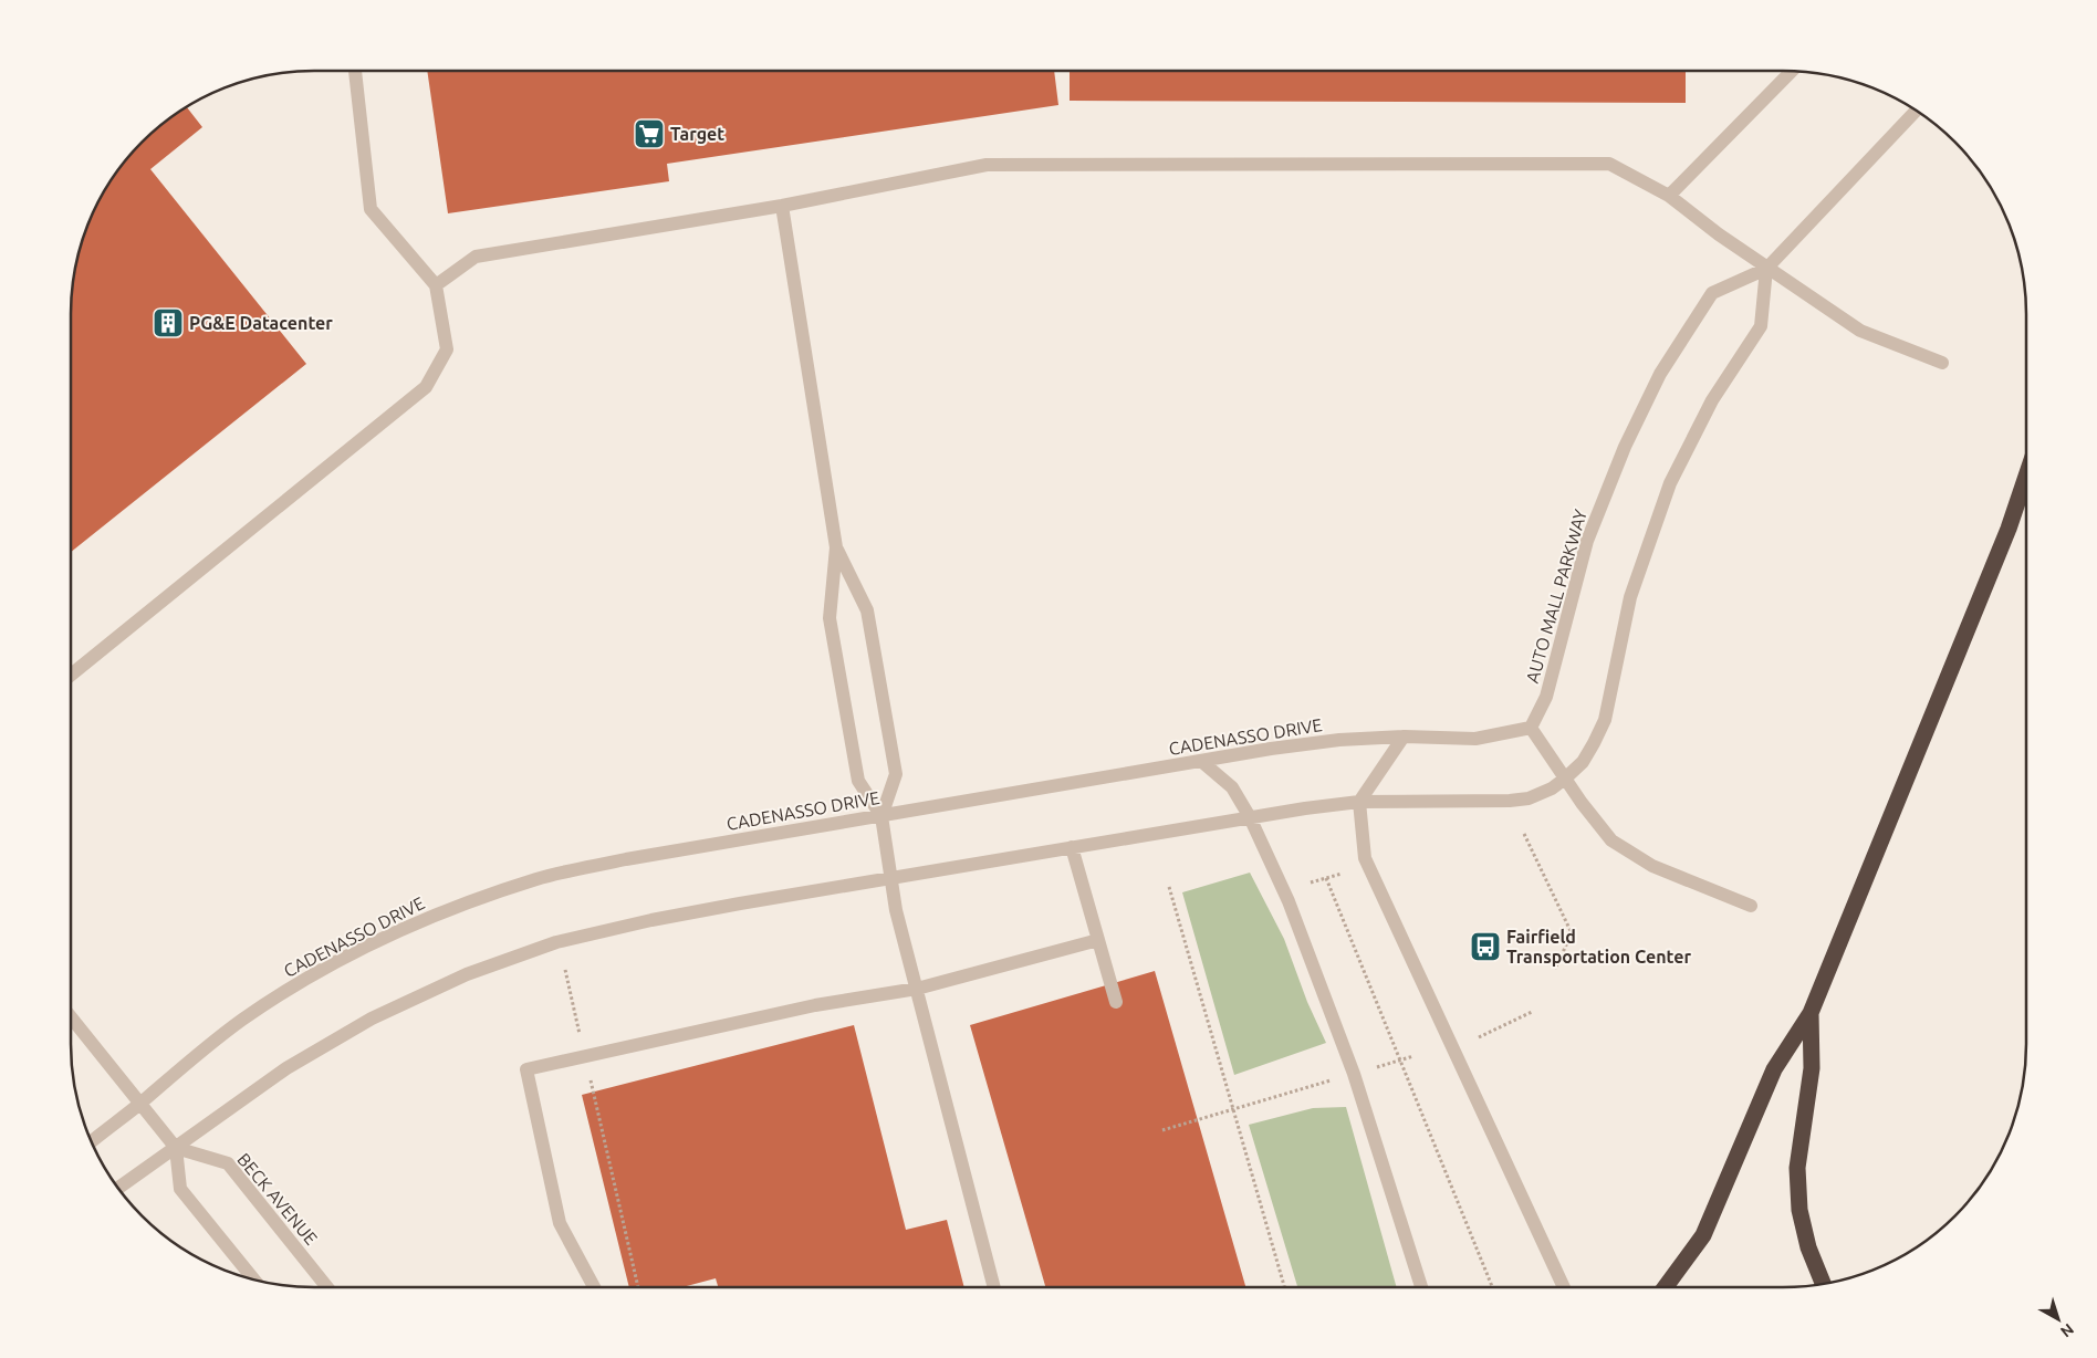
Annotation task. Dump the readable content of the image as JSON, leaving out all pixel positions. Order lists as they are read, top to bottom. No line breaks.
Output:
{"streets":{"street":["AUTO MALL PARKWAY","CADENASSO DRIVE","BECK AVENUE"]},"crossings":[["AUTO MALL PARKWAY","CADENASSO DRIVE"]],"places":{"supermarket":["Target"],"building":["PG&E Datacenter"],"bus stop":["Fairfield Transportation Center"]},"north":"bottom right"}
